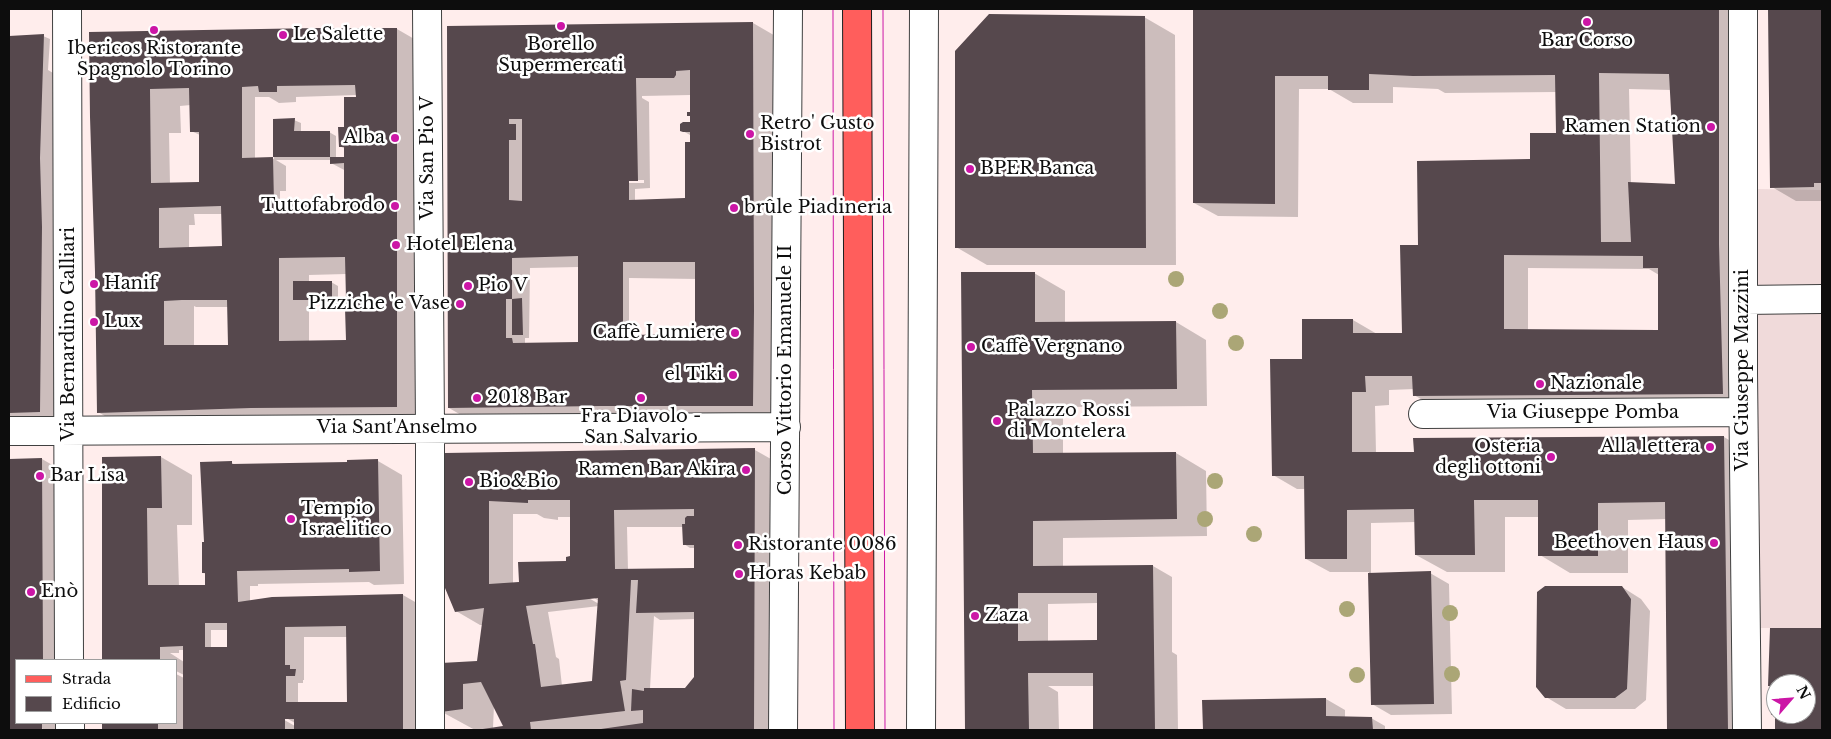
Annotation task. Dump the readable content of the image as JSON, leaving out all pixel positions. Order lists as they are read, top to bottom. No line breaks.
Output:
{"streets":{"street":["Via San Pio V","Via Bernardino Galliari","Corso Vittorio Emanuele II","Via Giuseppe Mazzini","Via Giuseppe Pomba","Via Sant'Anselmo"]},"crossings":[["Via San Pio V","Via Sant'Anselmo"],["Via Bernardino Galliari","Via Sant'Anselmo"],["Corso Vittorio Emanuele II","Via Sant'Anselmo"],["Via Giuseppe Mazzini","Via Giuseppe Pomba"]],"places":["Bar Corso","Borello Supermercati","Ibericos Ristorante Spagnolo Torino","Le Salette","Ramen Station","Retro' Gusto Bistrot","Alba","BPER Banca","Tuttofabrodo","brûle Piadineria","Hotel Elena","Hanif","Pio V","Pizziche 'e Vase","Lux","Caffè Lumiere","Caffè Vergnano","el Tiki","Nazionale","2018 Bar","Fra Diavolo - San Salvario","Palazzo Rossi di Montelera","Alla lettera","Osteria degli ottoni","Ramen Bar Akira","Bar Lisa","Bio&Bio","Tempio Israelitico","Beethoven Haus","Ristorante 0086","Horas Kebab","Enò","Zaza"],"legend":["Strada","Edificio"],"north":"top right"}
